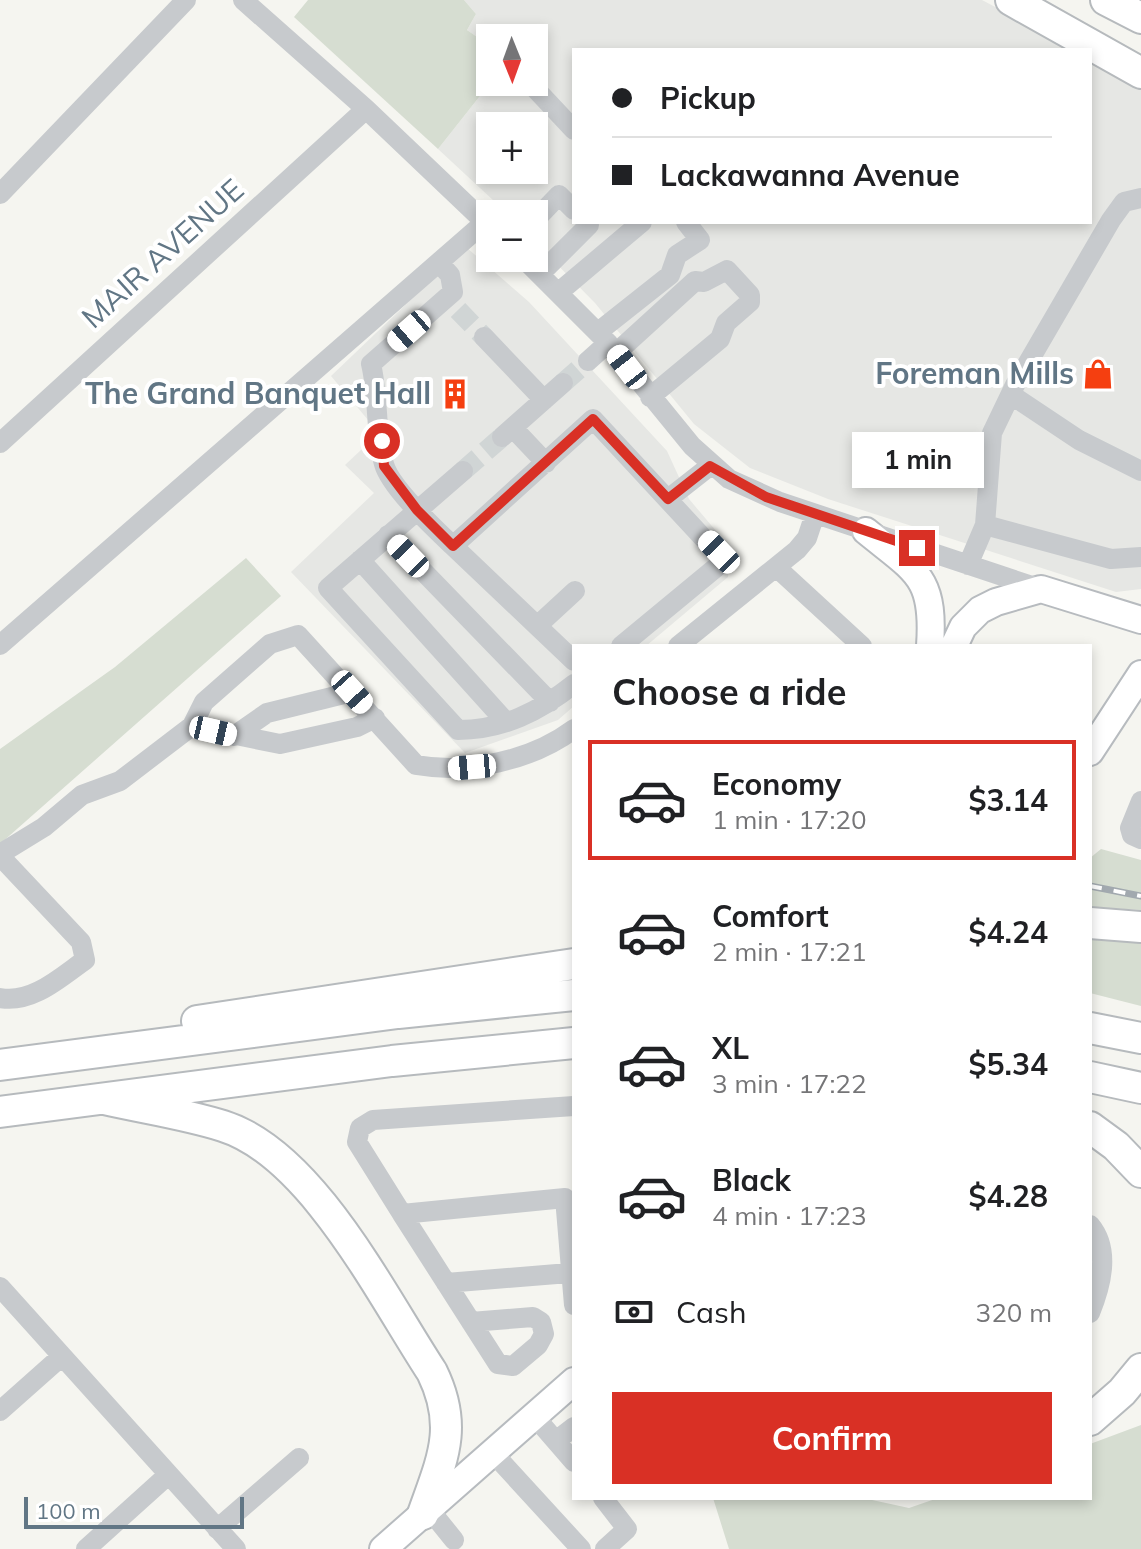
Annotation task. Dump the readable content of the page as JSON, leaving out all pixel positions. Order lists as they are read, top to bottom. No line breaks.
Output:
{"streets":{"street":["MAIR AVENUE"]},"places":{"shop":["Foreman Mills"],"building":["The Grand Banquet Hall"]},"scale_bar":"100 m","north":"bottom","page":{"map_buttons":["+","−"],"banner":["Pickup","Lackawanna Avenue"],"bubble":"1 min","heading":"Choose a ride","list":[{"name":"Economy","note":"1 min · 17:20","value":"$3.14"},{"name":"Comfort","note":"2 min · 17:21","value":"$4.24"},{"name":"XL","note":"3 min · 17:22","value":"$5.34"},{"name":"Black","note":"4 min · 17:23","value":"$4.28"}],"pay":["Cash","320 m"],"buttons":"Confirm","scale":"100 m"}}
